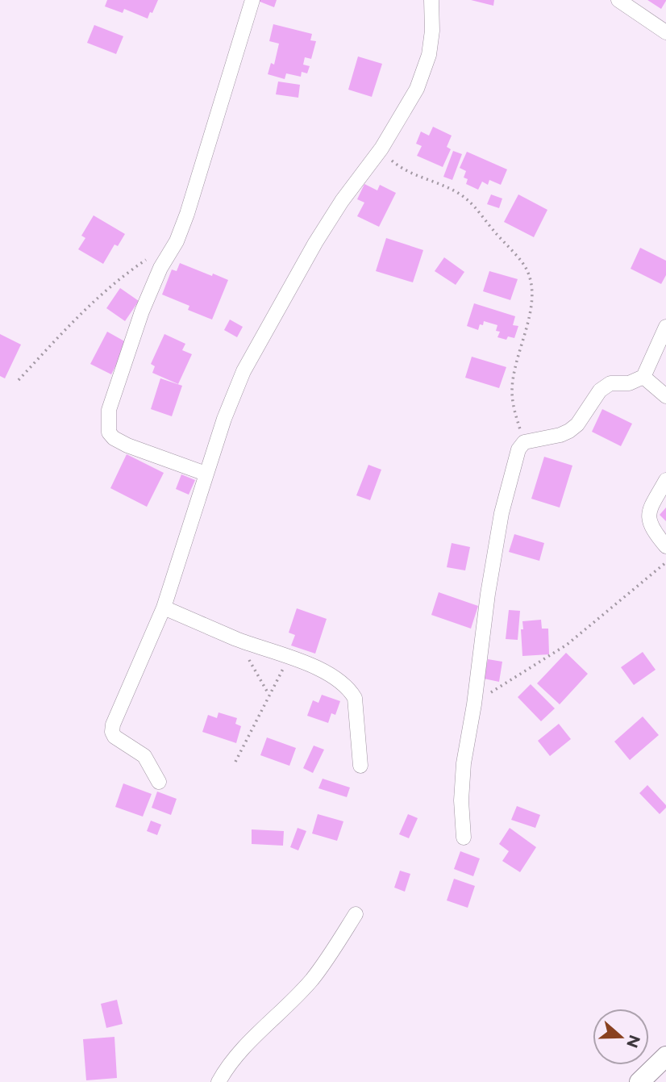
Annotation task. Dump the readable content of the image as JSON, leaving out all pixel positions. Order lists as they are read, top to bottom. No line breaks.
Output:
{"north":"right"}
